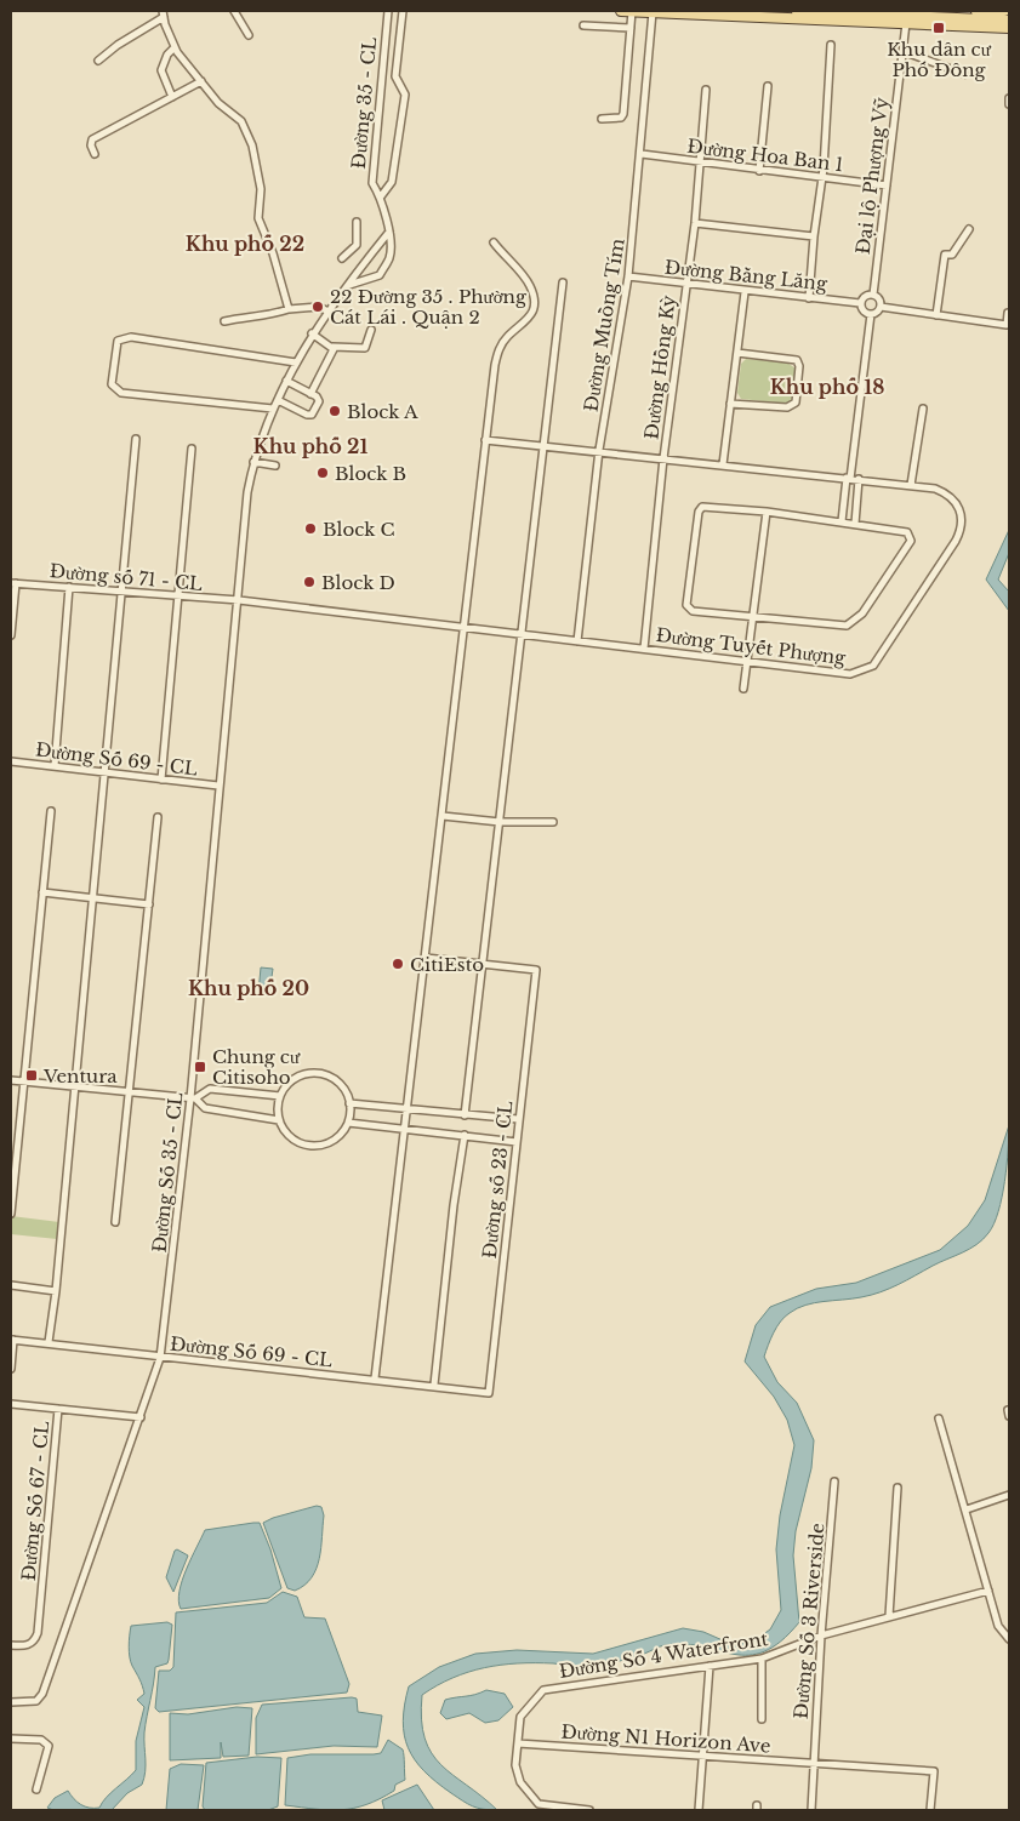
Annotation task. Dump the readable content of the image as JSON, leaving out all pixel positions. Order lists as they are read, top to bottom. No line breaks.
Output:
{"streets":{"street":["Đường 35 - CL","Đường Hoa Ban 1","Đại lộ Phượng Vỹ","Đường Bằng Lăng","Đường Muồng Tím","Đường Hồng Kỳ","Đường số 71 - CL","Đường Tuyết Phượng","Đường Số 69 - CL","Đường Số 35 - CL","Đường số 23 - CL","Đường Số 67 - CL","Đường Số 3 Riverside","Đường Số 4 Waterfront","Đường N1 Horizon Ave"]},"crossings":[["Đường Hoa Ban 1","Đại lộ Phượng Vỹ"],["Đường Hoa Ban 1","Đường Muồng Tím"],["Đường Hoa Ban 1","Đường Hồng Kỳ"],["Đại lộ Phượng Vỹ","Đường Bằng Lăng"],["Đường Bằng Lăng","Đường Muồng Tím"],["Đường Bằng Lăng","Đường Hồng Kỳ"],["Đường Muồng Tím","Đường Tuyết Phượng"],["Đường Hồng Kỳ","Đường Tuyết Phượng"],["Đường số 71 - CL","Đường Tuyết Phượng"],["Đường số 71 - CL","Đường Số 35 - CL"],["Đường Số 69 - CL","Đường Số 35 - CL"],["Đường Số 69 - CL","Đường số 23 - CL"],["Đường Số 3 Riverside","Đường Số 4 Waterfront"],["Đường Số 3 Riverside","Đường N1 Horizon Ave"],["Đường Số 4 Waterfront","Đường N1 Horizon Ave"]],"districts":["Khu phố 22","Khu phố 18","Khu phố 21","Khu phố 20"],"places":{"transit":["Khu dân cư Phố Đông","Chung cư Citisoho","Ventura"],"other":["22 Đường 35 . Phường Cát Lái . Quận 2","Block A","Block B","Block C","Block D","CitiEsto"]}}
